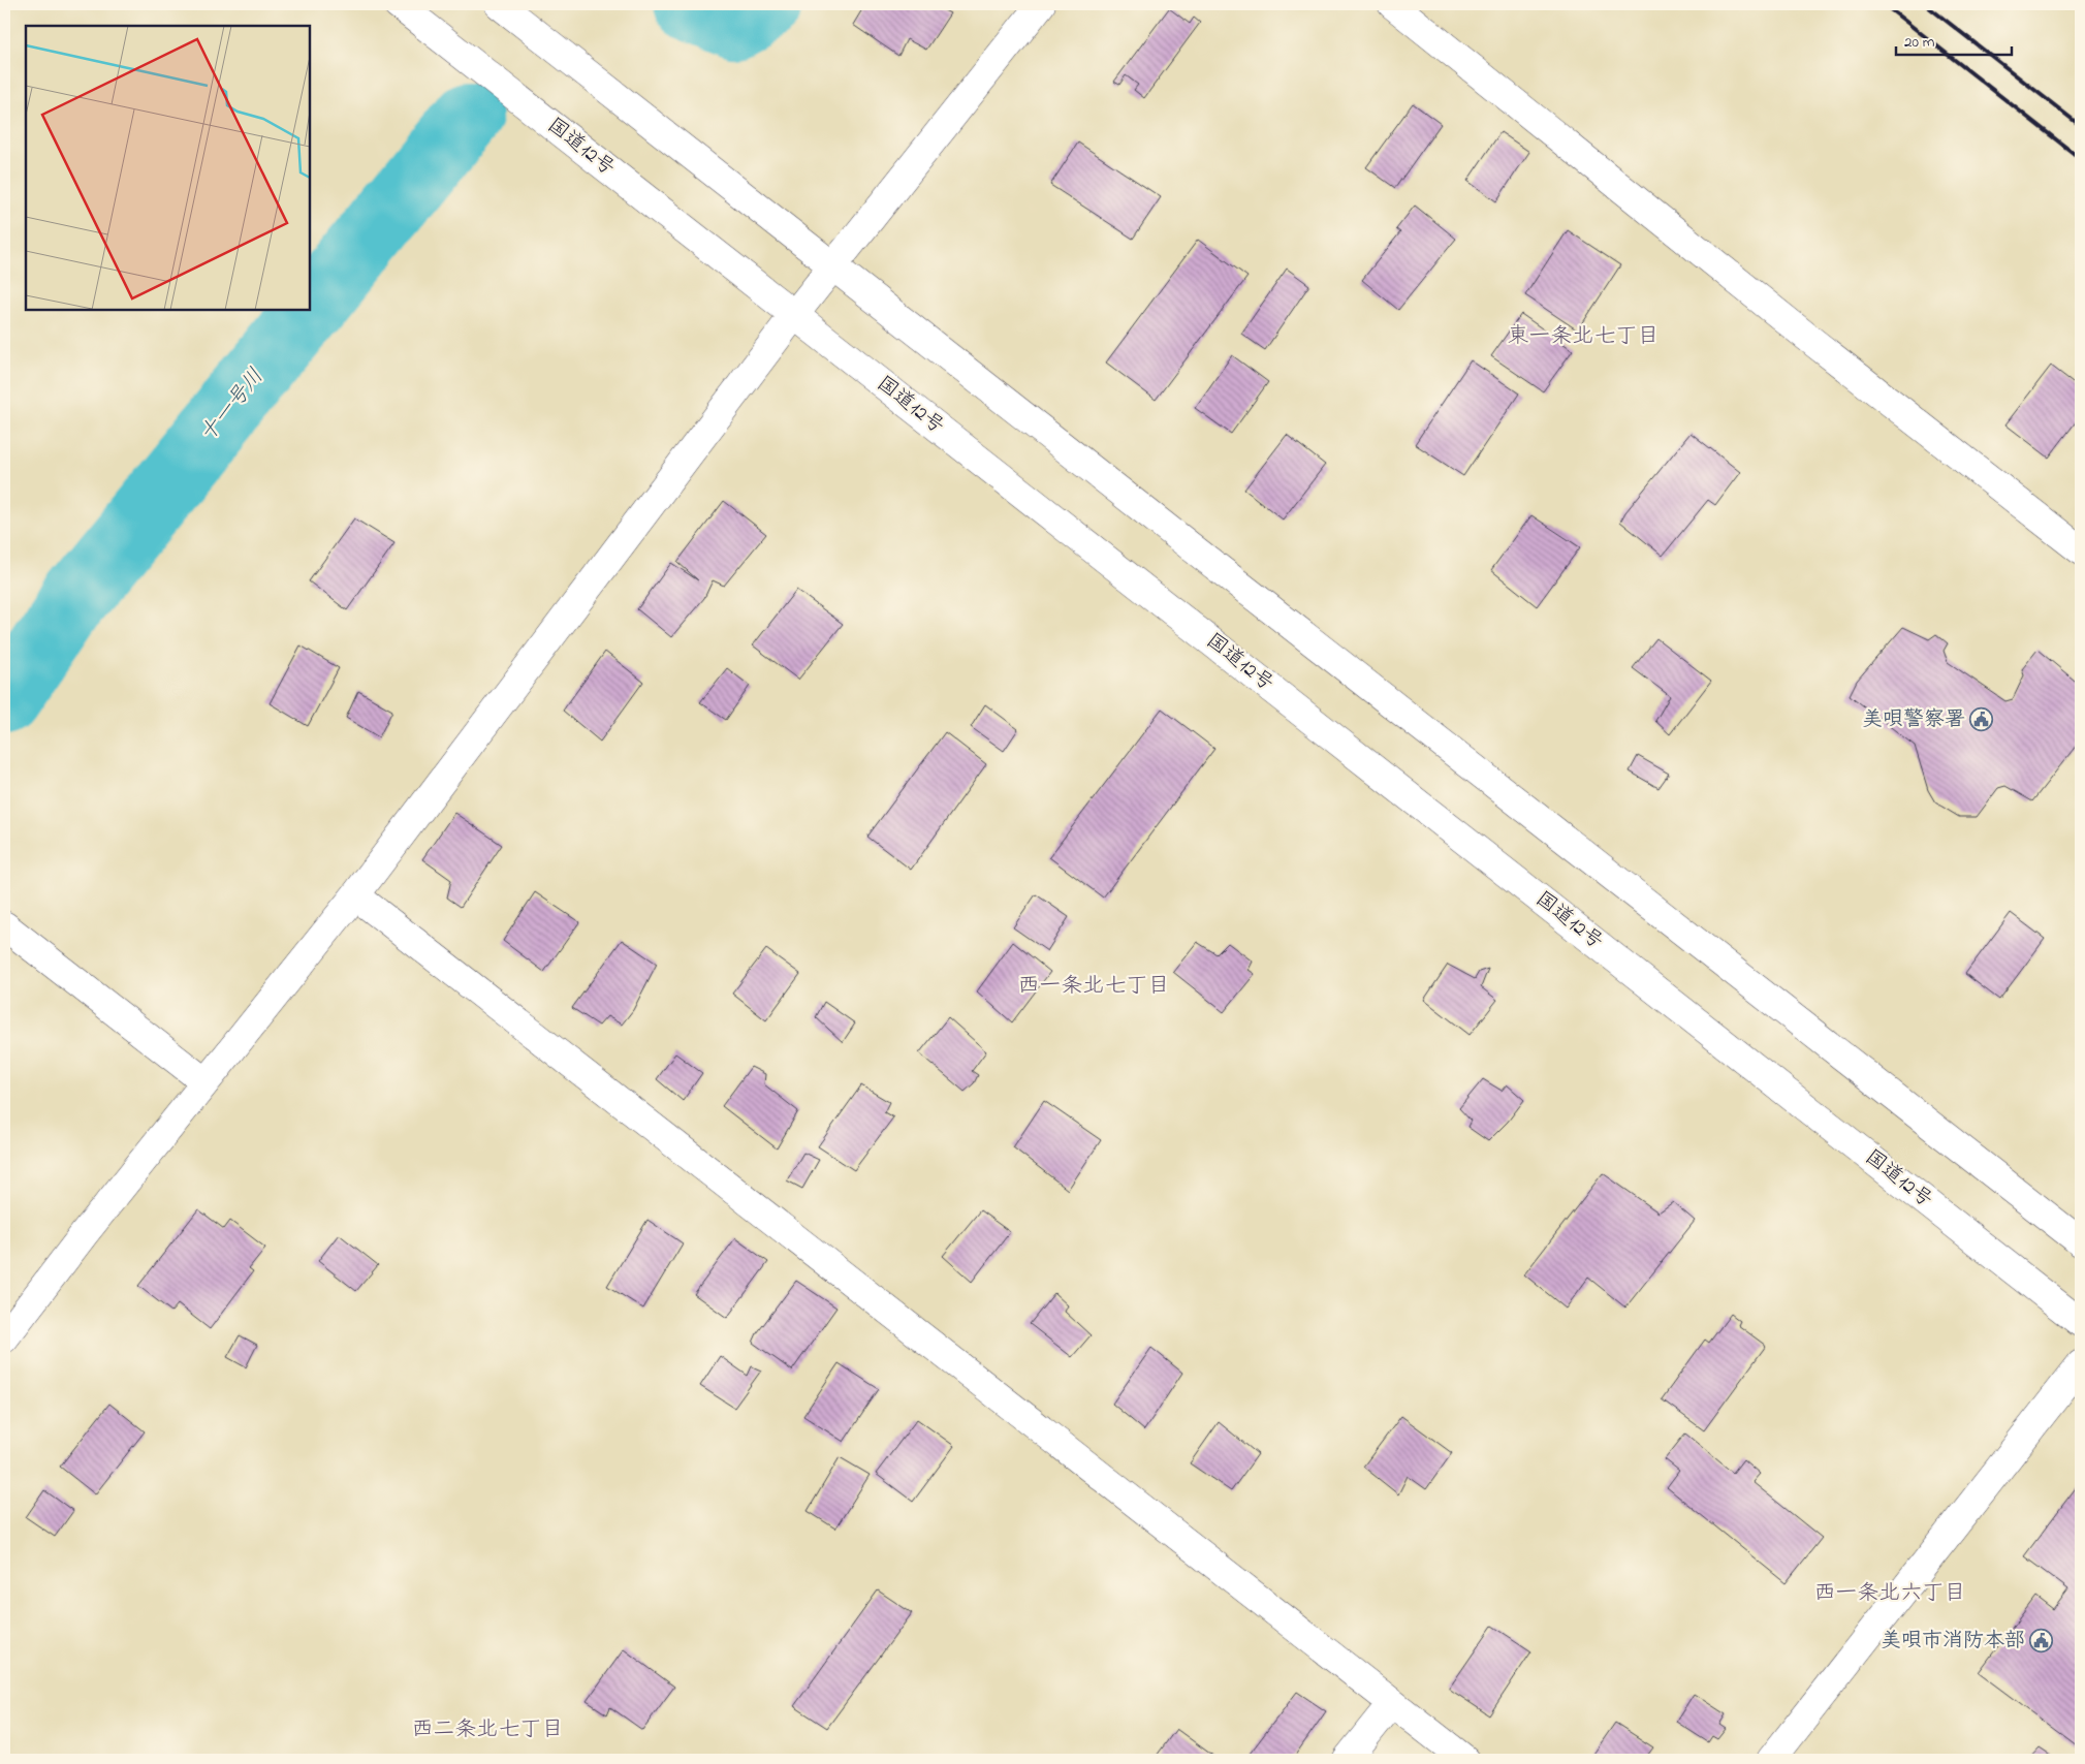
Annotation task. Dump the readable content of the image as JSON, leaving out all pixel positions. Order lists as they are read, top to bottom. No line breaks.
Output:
{"streets":{"main road":["国道12号"]},"districts":["東一条北七丁目","西一条北七丁目","西一条北六丁目","西二条北七丁目"],"water":["十一号川"],"places":{"public building":["美唄警察署","美唄市消防本部"]},"scale_bar":"20 m"}
